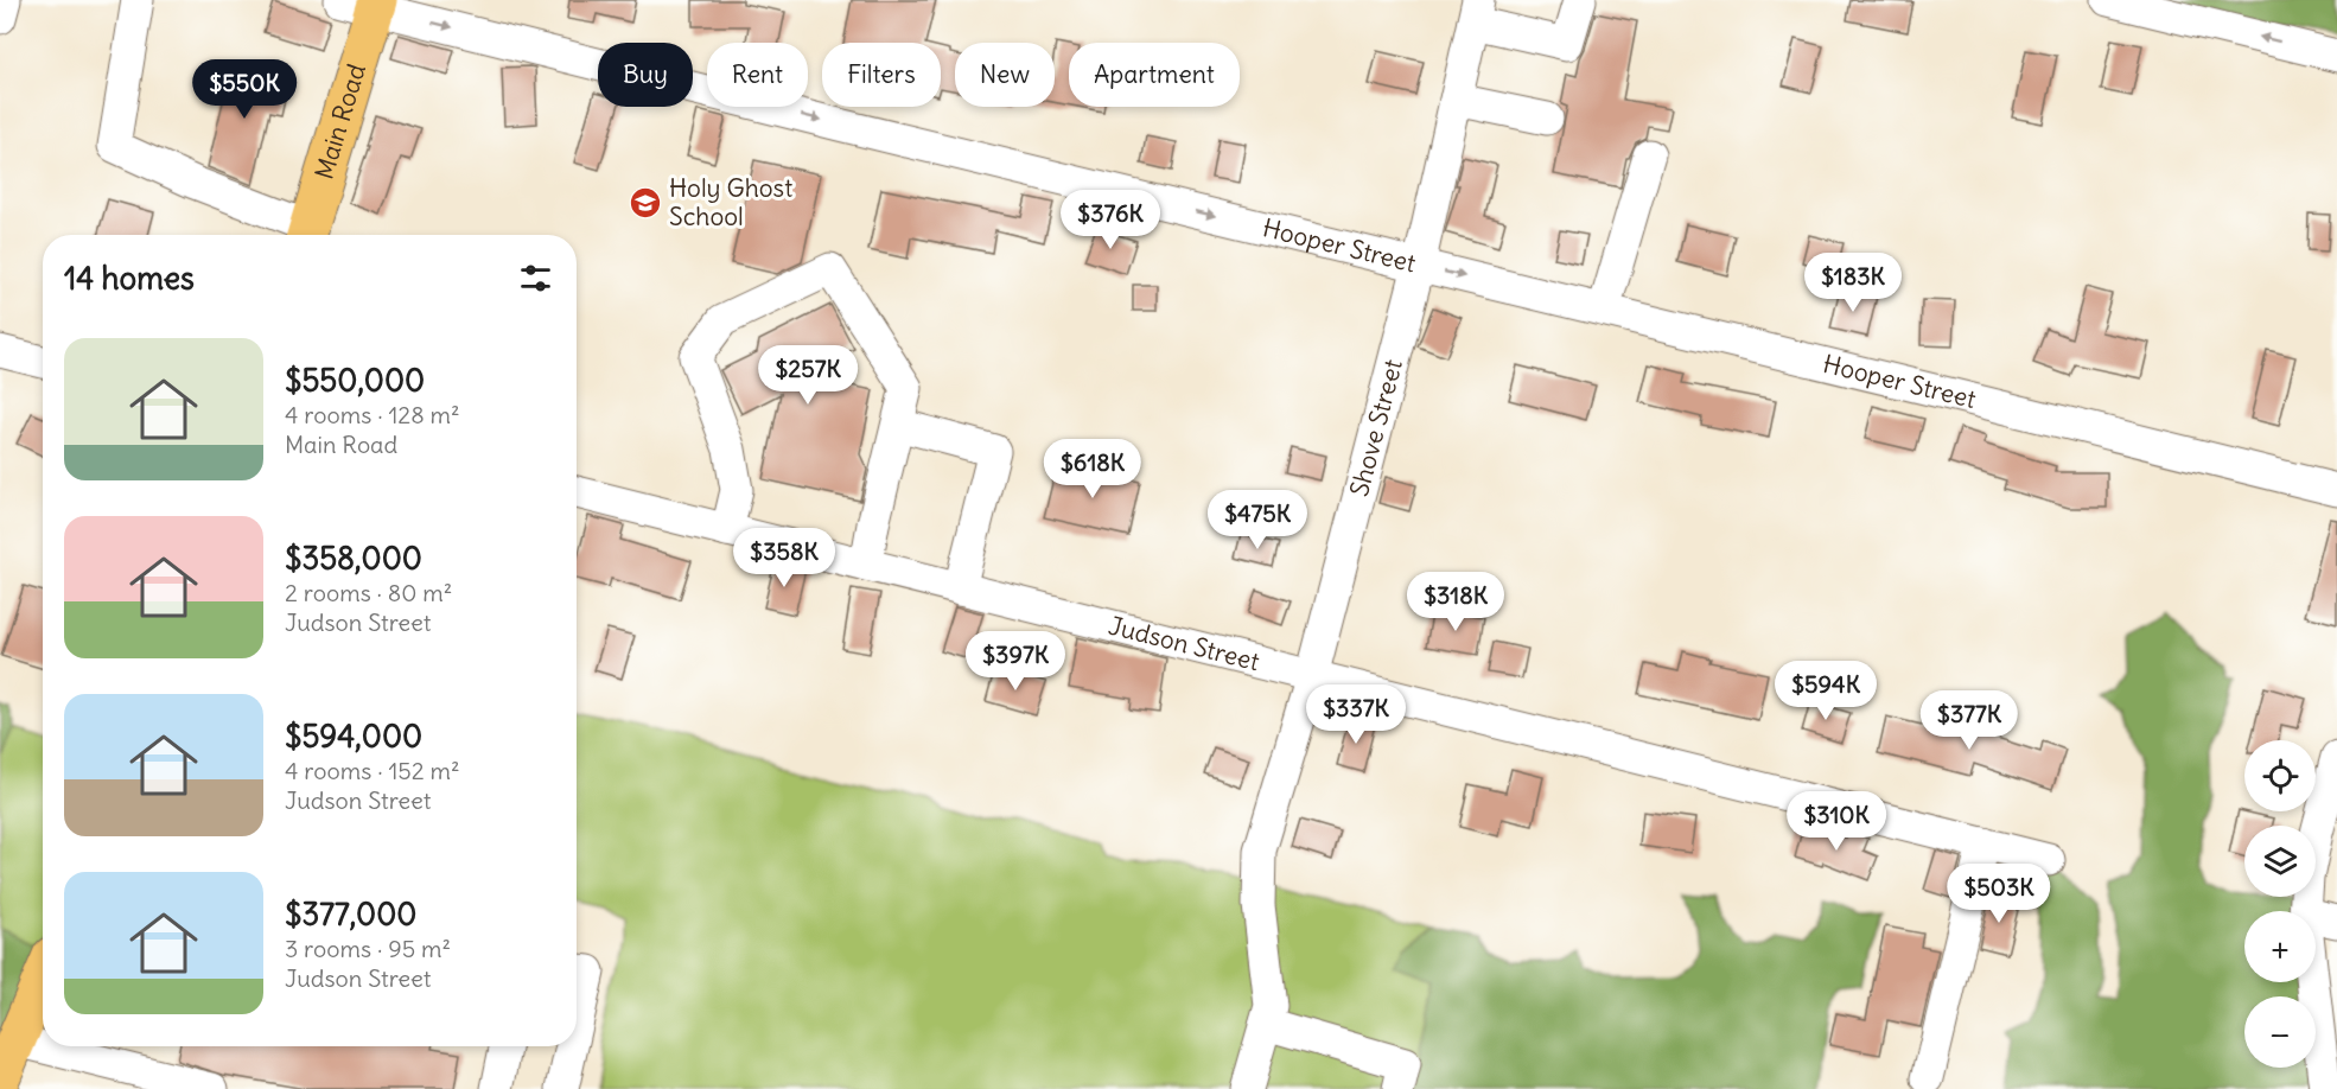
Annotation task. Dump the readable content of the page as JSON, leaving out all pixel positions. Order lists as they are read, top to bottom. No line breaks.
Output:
{"streets":{"main road":["Main Road"],"street":["Hooper Street","Shove Street","Judson Street"]},"crossings":[["Main Road","Hooper Street"],["Hooper Street","Shove Street"],["Shove Street","Judson Street"]],"one_way":["Hooper Street"],"places":{"school or university":["Holy Ghost School"]},"page":{"chip":["Buy","Rent","Filters","New","Apartment"],"price":["$550K","$376K","$183K","$257K","$618K","$475K","$358K","$318K","$397K","$594K","$337K","$377K","$310K","$503K"],"heading":"14 homes","list":[{"name":"$550,000","note":"4 rooms · 128 m² · Main Road"},{"name":"$358,000","note":"2 rooms · 80 m² · Judson Street"},{"name":"$594,000","note":"4 rooms · 152 m² · Judson Street"},{"name":"$377,000","note":"3 rooms · 95 m² · Judson Street"}],"map_buttons":["+","−"]}}
